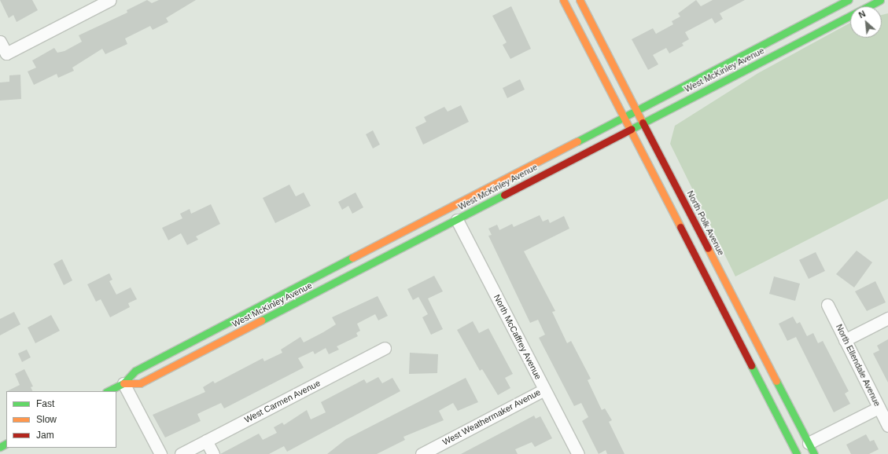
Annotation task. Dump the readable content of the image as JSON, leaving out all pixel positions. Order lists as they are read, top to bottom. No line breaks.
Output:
{"streets":{"main road":["West McKinley Avenue","North Polk Avenue"],"street":["North McCaffrey Avenue","North Ellendale Avenue","West Carmen Avenue","West Weathermaker Avenue"]},"crossings":[["West McKinley Avenue","North Polk Avenue"],["West McKinley Avenue","North McCaffrey Avenue"],["North McCaffrey Avenue","West Weathermaker Avenue"]],"legend":["Fast","Slow","Jam"],"north":"top left"}
